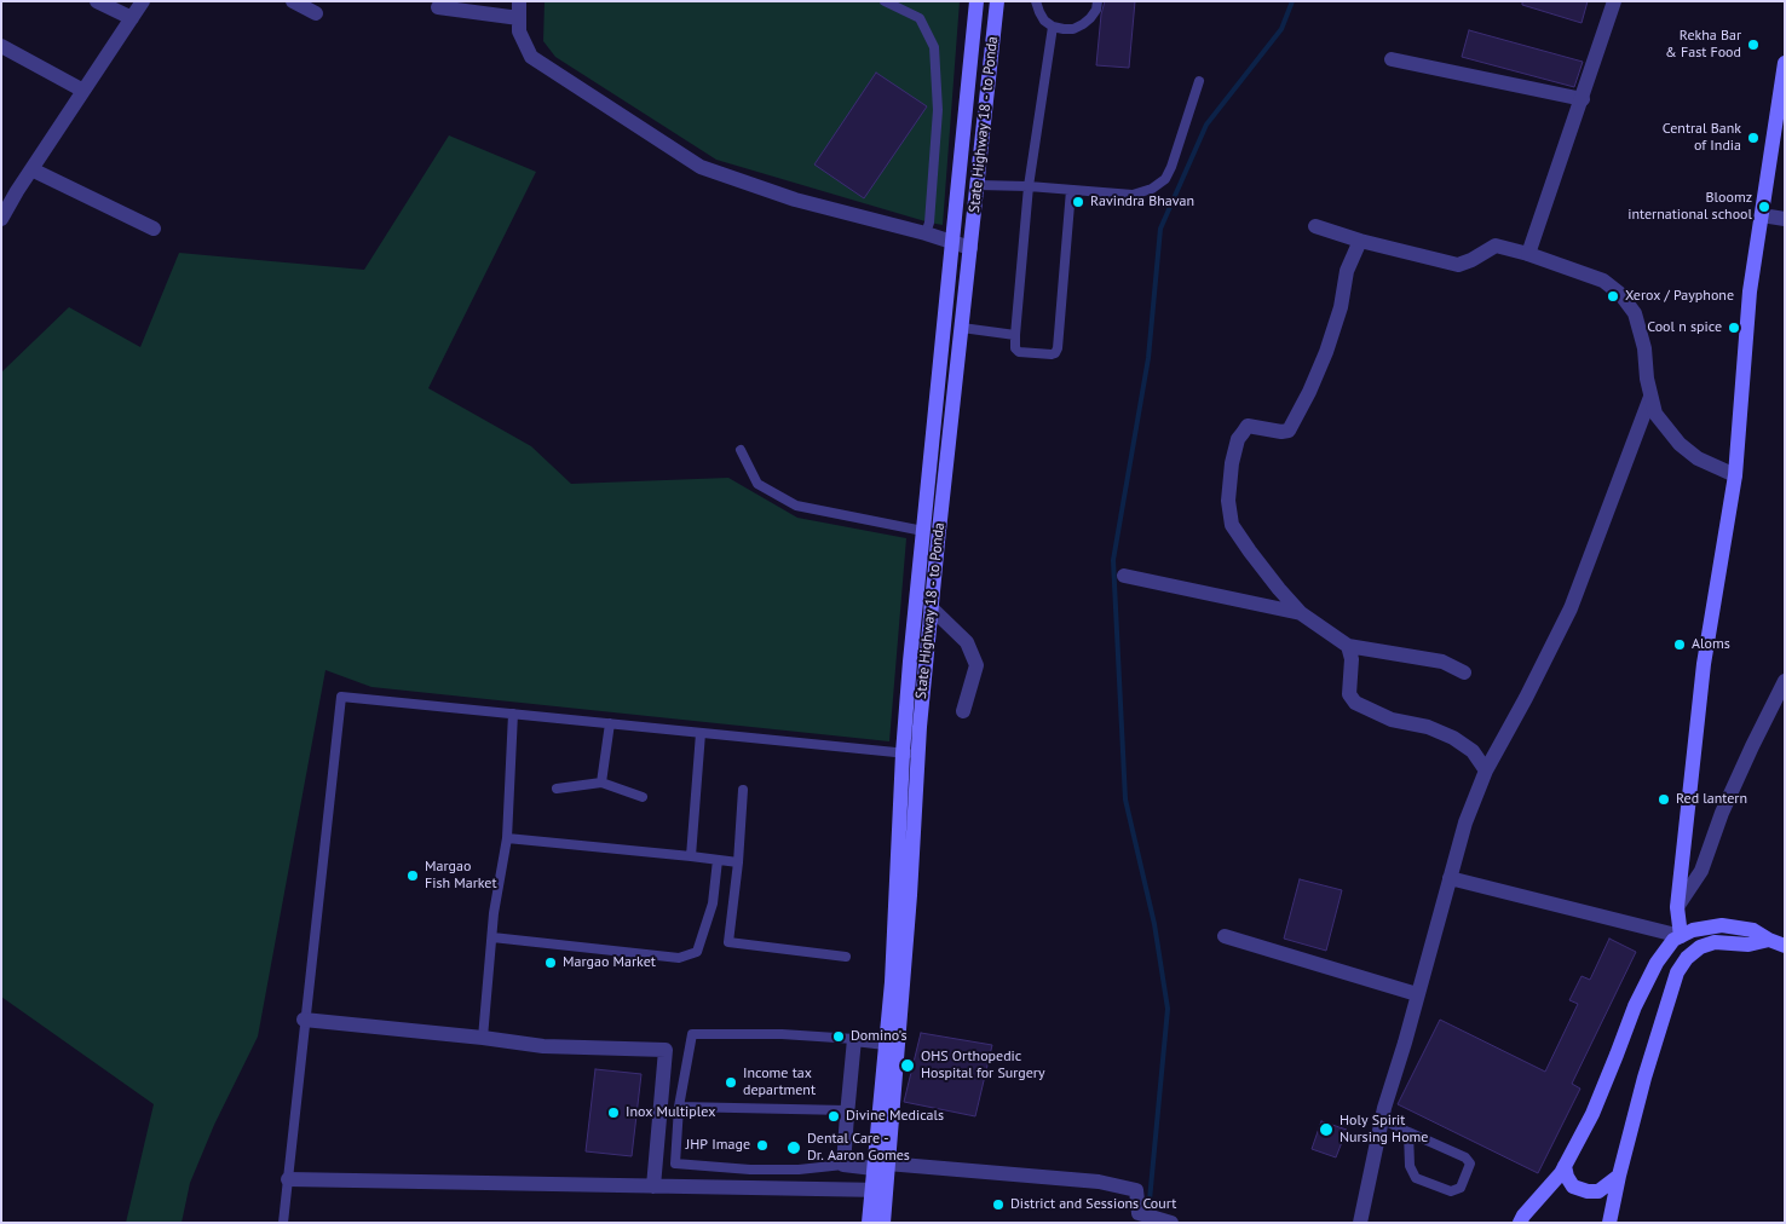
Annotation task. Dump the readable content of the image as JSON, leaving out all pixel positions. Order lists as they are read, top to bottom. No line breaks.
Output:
{"streets":{"main road":["State Highway 18 - to Ponda"]},"places":["Rekha Bar & Fast Food","Central Bank of India","Ravindra Bhavan","Bloomz international school","Xerox / Payphone","Cool n spice","Aloms","Red lantern","Margao Fish Market","Margao Market","Domino's","OHS Orthopedic Hospital for Surgery","Income tax department","Inox Multiplex","Divine Medicals","Holy Spirit Nursing Home","JHP Image","Dental Care - Dr. Aaron Gomes","District and Sessions Court"]}
